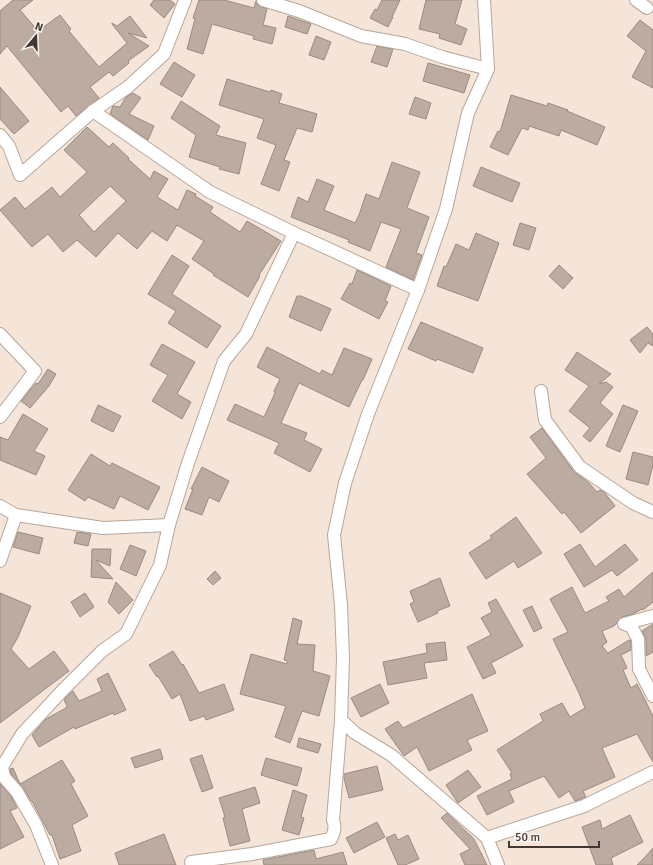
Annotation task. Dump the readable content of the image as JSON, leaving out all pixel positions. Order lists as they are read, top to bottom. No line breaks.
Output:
{"scale_bar":"50 m","north":"top"}
